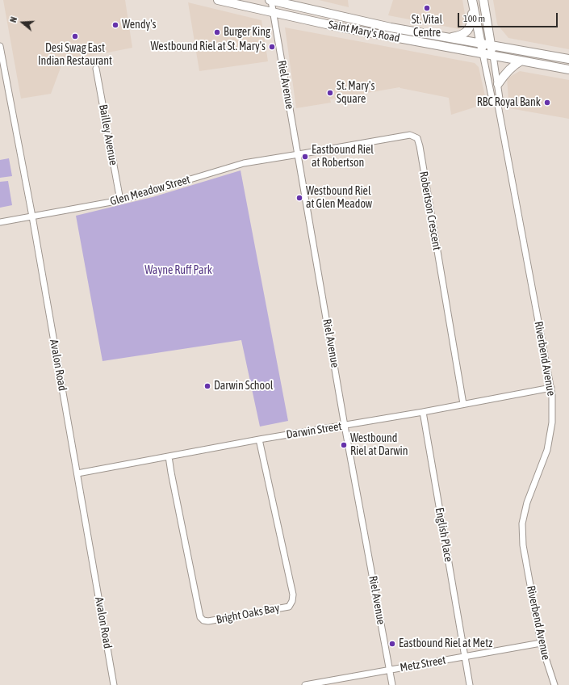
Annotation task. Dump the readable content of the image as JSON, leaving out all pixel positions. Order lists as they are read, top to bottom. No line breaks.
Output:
{"streets":{"main road":["Saint Mary's Road"],"street":["Riel Avenue","Bailley Avenue","Glen Meadow Street","Robertson Crescent","Riverbend Avenue","Avalon Road","Darwin Street","English Place","Bright Oaks Bay","Metz Street"]},"crossings":[["Saint Mary's Road","Riel Avenue"],["Saint Mary's Road","Riverbend Avenue"],["Riel Avenue","Glen Meadow Street"],["Riel Avenue","Robertson Crescent"],["Riel Avenue","Darwin Street"],["Riel Avenue","Metz Street"],["Bailley Avenue","Glen Meadow Street"],["Glen Meadow Street","Robertson Crescent"],["Glen Meadow Street","Avalon Road"],["Robertson Crescent","Darwin Street"],["Riverbend Avenue","Darwin Street"],["Riverbend Avenue","Metz Street"],["Avalon Road","Darwin Street"],["Darwin Street","English Place"],["Darwin Street","Bright Oaks Bay"],["English Place","Metz Street"]],"parks":["Wayne Ruff Park"],"places":["St. Vital Centre","Wendy's","Burger King","Desi Swag East Indian Restaurant","Westbound Riel at St. Mary's","St. Mary's Square","RBC Royal Bank","Eastbound Riel at Robertson","Westbound Riel at Glen Meadow","Darwin School","Westbound Riel at Darwin","Eastbound Riel at Metz"],"scale_bar":"100 m","north":"left"}
